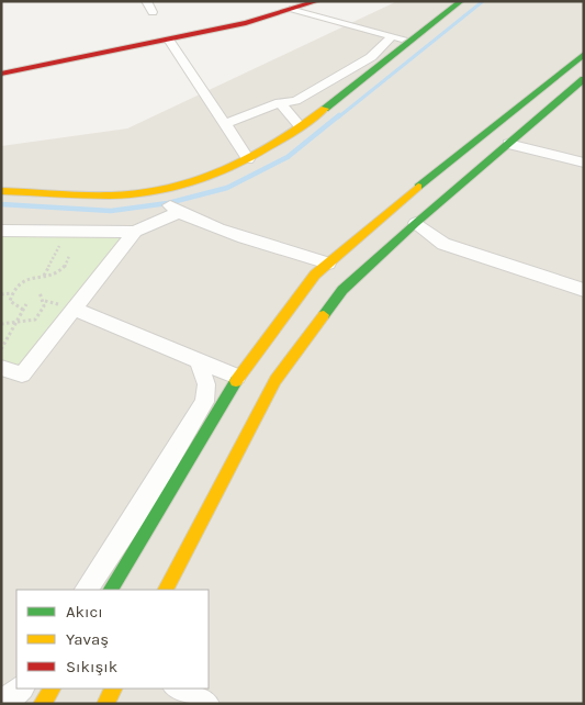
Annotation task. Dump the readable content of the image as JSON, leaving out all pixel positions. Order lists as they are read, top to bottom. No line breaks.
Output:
{"legend":["Akıcı","Yavaş","Sıkışık"]}
